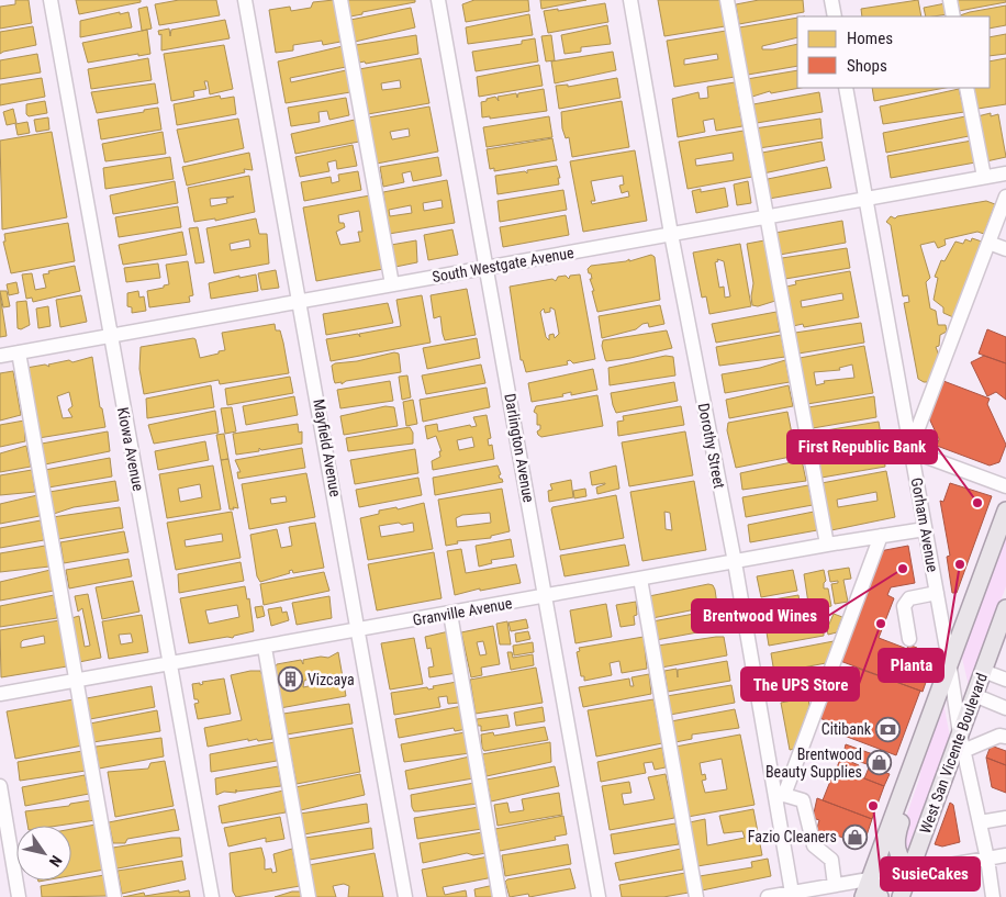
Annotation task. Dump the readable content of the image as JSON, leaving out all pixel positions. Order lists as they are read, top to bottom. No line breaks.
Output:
{"streets":{"main road":["West San Vicente Boulevard"],"street":["South Westgate Avenue","Dorothy Street","Mayfield Avenue","Darlington Avenue","Kiowa Avenue","Gorham Avenue","Granville Avenue"]},"crossings":[["South Westgate Avenue","Dorothy Street"],["South Westgate Avenue","Mayfield Avenue"],["South Westgate Avenue","Darlington Avenue"],["South Westgate Avenue","Kiowa Avenue"],["South Westgate Avenue","Gorham Avenue"],["Dorothy Street","Granville Avenue"],["Mayfield Avenue","Granville Avenue"],["Darlington Avenue","Granville Avenue"],["Kiowa Avenue","Granville Avenue"],["Gorham Avenue","Granville Avenue"],["Gorham Avenue","West San Vicente Boulevard"]],"places":{"other":["First Republic Bank","Planta","Brentwood Wines","The UPS Store","SusieCakes"],"building":["Vizcaya"],"bank":["Citibank"],"shop":["Brentwood Beauty Supplies","Fazio Cleaners"]},"legend":["Homes","Shops"],"north":"bottom right"}
